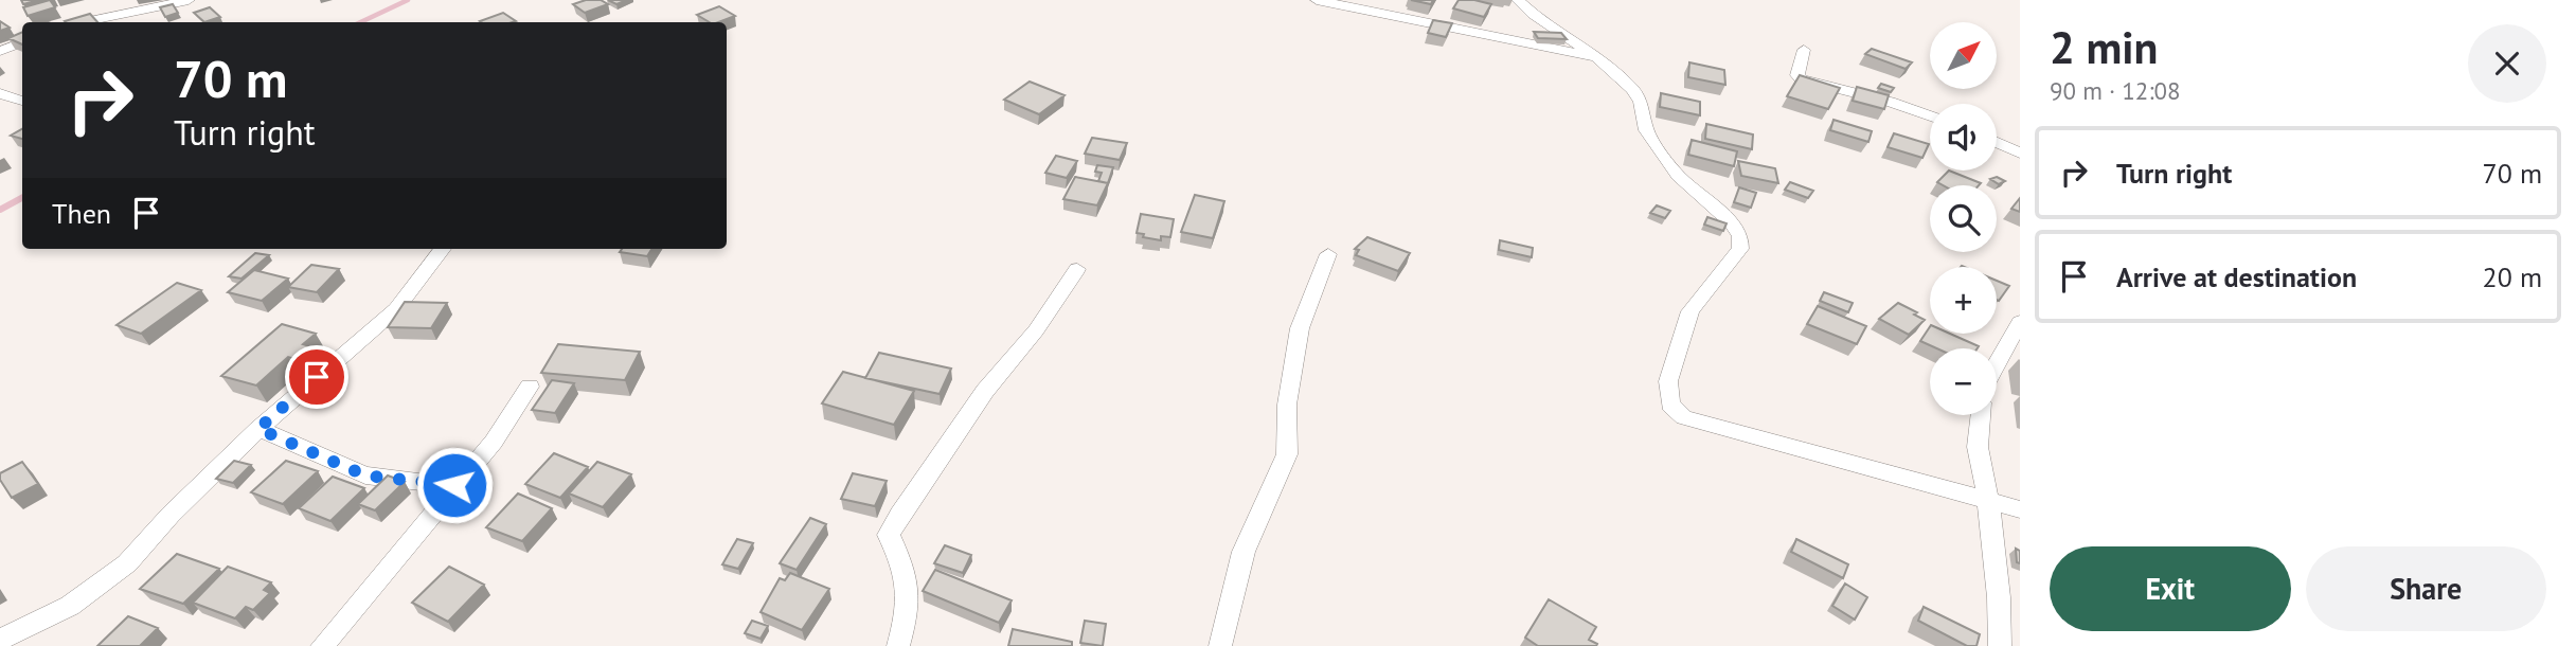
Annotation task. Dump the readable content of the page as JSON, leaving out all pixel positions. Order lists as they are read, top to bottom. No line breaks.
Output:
{"north":"top right","page":{"heading":["2 min","90 m · 12:08"],"map_buttons":["+","−"],"turn":["70 m","Turn right"],"list":[{"name":"Turn right","value":"70 m"},{"name":"Arrive at destination","value":"20 m"}],"then":"Then","buttons":["Exit","Share"]}}
